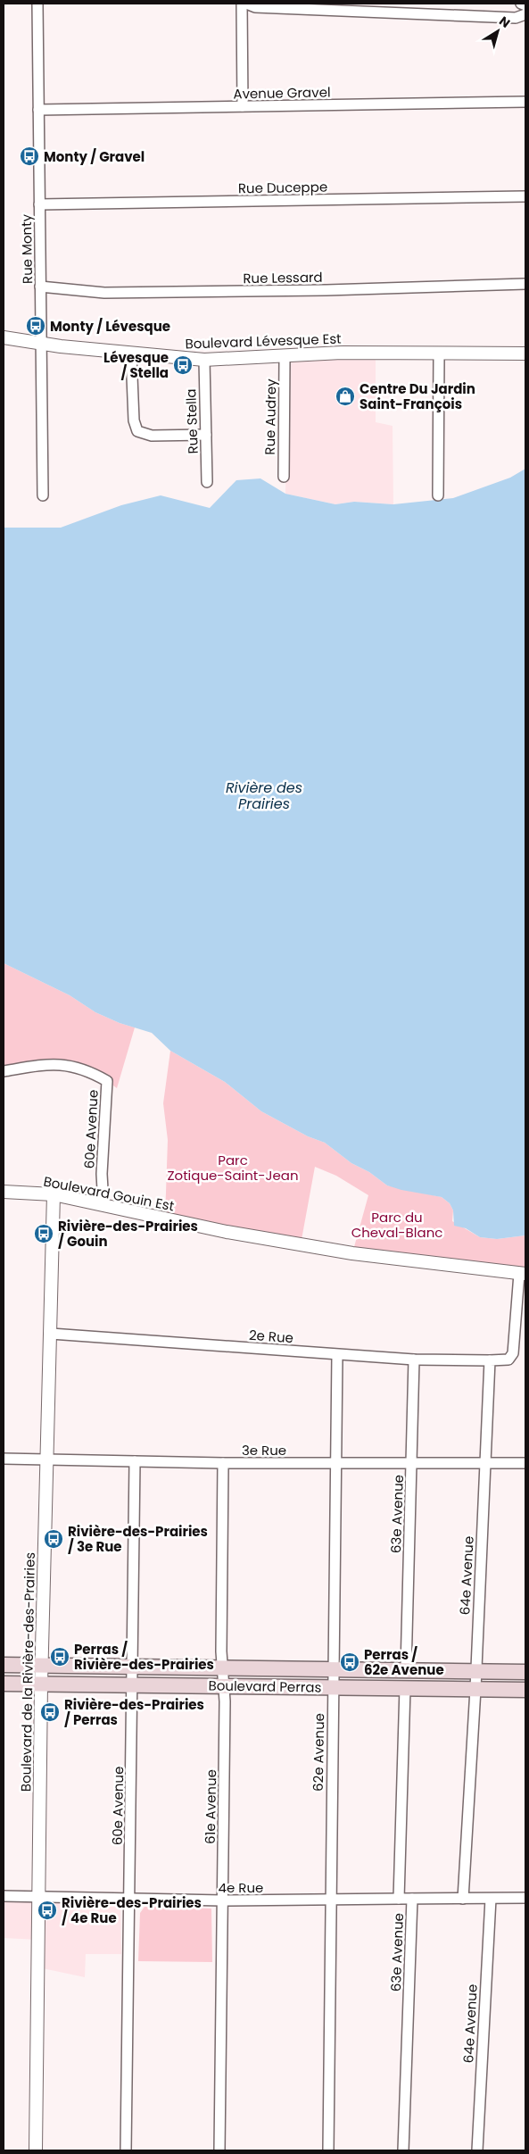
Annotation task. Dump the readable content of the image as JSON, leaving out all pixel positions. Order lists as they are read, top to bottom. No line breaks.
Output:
{"streets":{"main road":["Boulevard Perras"],"street":["Avenue Gravel","Rue Duceppe","Rue Monty","Rue Lessard","Boulevard Lévesque Est","Rue Audrey","Rue Stella","60e Avenue","Boulevard Gouin Est","2e Rue","3e Rue","63e Avenue","64e Avenue","Boulevard de la Rivière-des-Prairies","62e Avenue","61e Avenue","4e Rue"]},"crossings":[["Avenue Gravel","Rue Monty"],["Rue Duceppe","Rue Monty"],["Rue Monty","Rue Lessard"],["Rue Monty","Boulevard Lévesque Est"],["Boulevard Lévesque Est","Rue Audrey"],["Boulevard Lévesque Est","Rue Stella"],["60e Avenue","Boulevard Gouin Est"],["60e Avenue","3e Rue"],["60e Avenue","Boulevard Perras"],["60e Avenue","4e Rue"],["Boulevard Gouin Est","Boulevard de la Rivière-des-Prairies"],["2e Rue","63e Avenue"],["2e Rue","64e Avenue"],["2e Rue","Boulevard de la Rivière-des-Prairies"],["2e Rue","62e Avenue"],["3e Rue","63e Avenue"],["3e Rue","64e Avenue"],["3e Rue","Boulevard de la Rivière-des-Prairies"],["3e Rue","62e Avenue"],["3e Rue","61e Avenue"],["63e Avenue","Boulevard Perras"],["63e Avenue","4e Rue"],["64e Avenue","Boulevard Perras"],["Boulevard de la Rivière-des-Prairies","Boulevard Perras"],["Boulevard de la Rivière-des-Prairies","4e Rue"],["Boulevard Perras","62e Avenue"],["Boulevard Perras","61e Avenue"],["62e Avenue","4e Rue"],["61e Avenue","4e Rue"]],"water":["Rivière des Prairies"],"parks":["Parc Zotique-Saint-Jean","Parc du Cheval-Blanc"],"places":{"bus stop":["Monty / Gravel","Monty / Lévesque","Lévesque / Stella","Rivière-des-Prairies / Gouin","Rivière-des-Prairies / 3e Rue","Perras / Rivière-des-Prairies","Perras / 62e Avenue","Rivière-des-Prairies / Perras","Rivière-des-Prairies / 4e Rue"],"shop":["Centre Du Jardin Saint-François"]},"north":"top right"}
